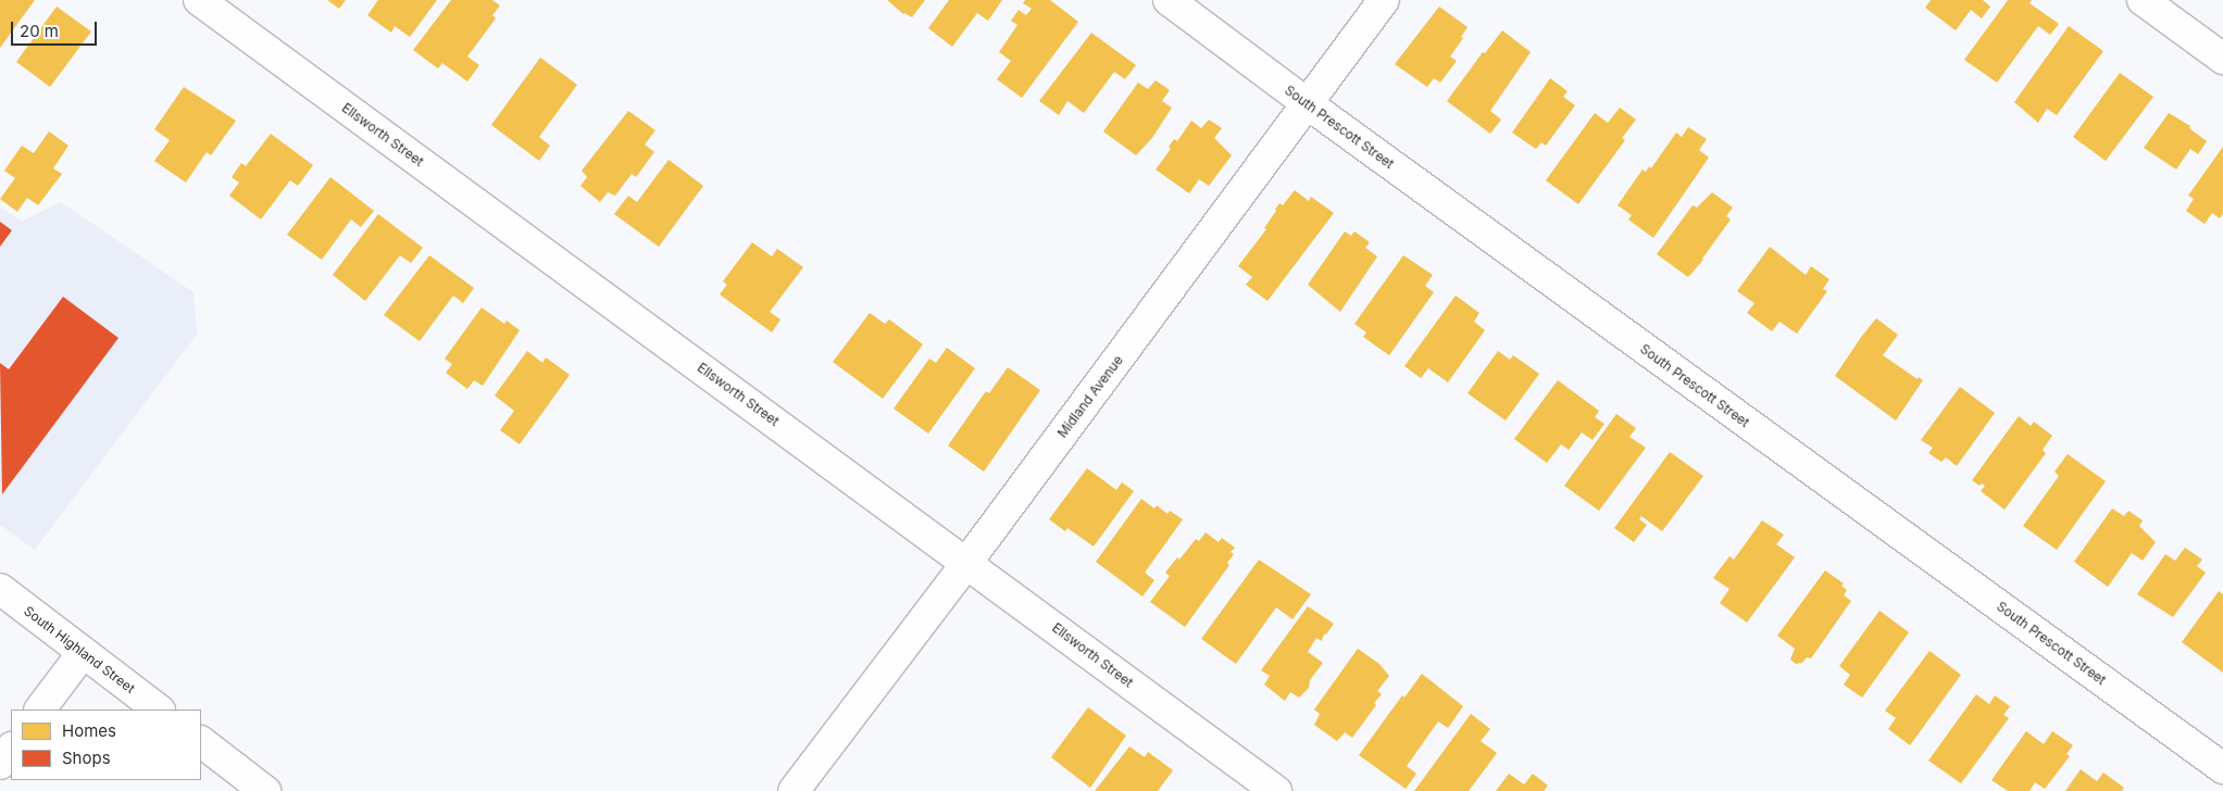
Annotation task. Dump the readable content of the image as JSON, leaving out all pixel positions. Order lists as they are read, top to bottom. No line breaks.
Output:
{"streets":{"street":["South Prescott Street","Ellsworth Street","Midland Avenue","South Highland Street"]},"crossings":[["South Prescott Street","Midland Avenue"],["Ellsworth Street","Midland Avenue"]],"legend":["Homes","Shops"],"scale_bar":"20 m"}
